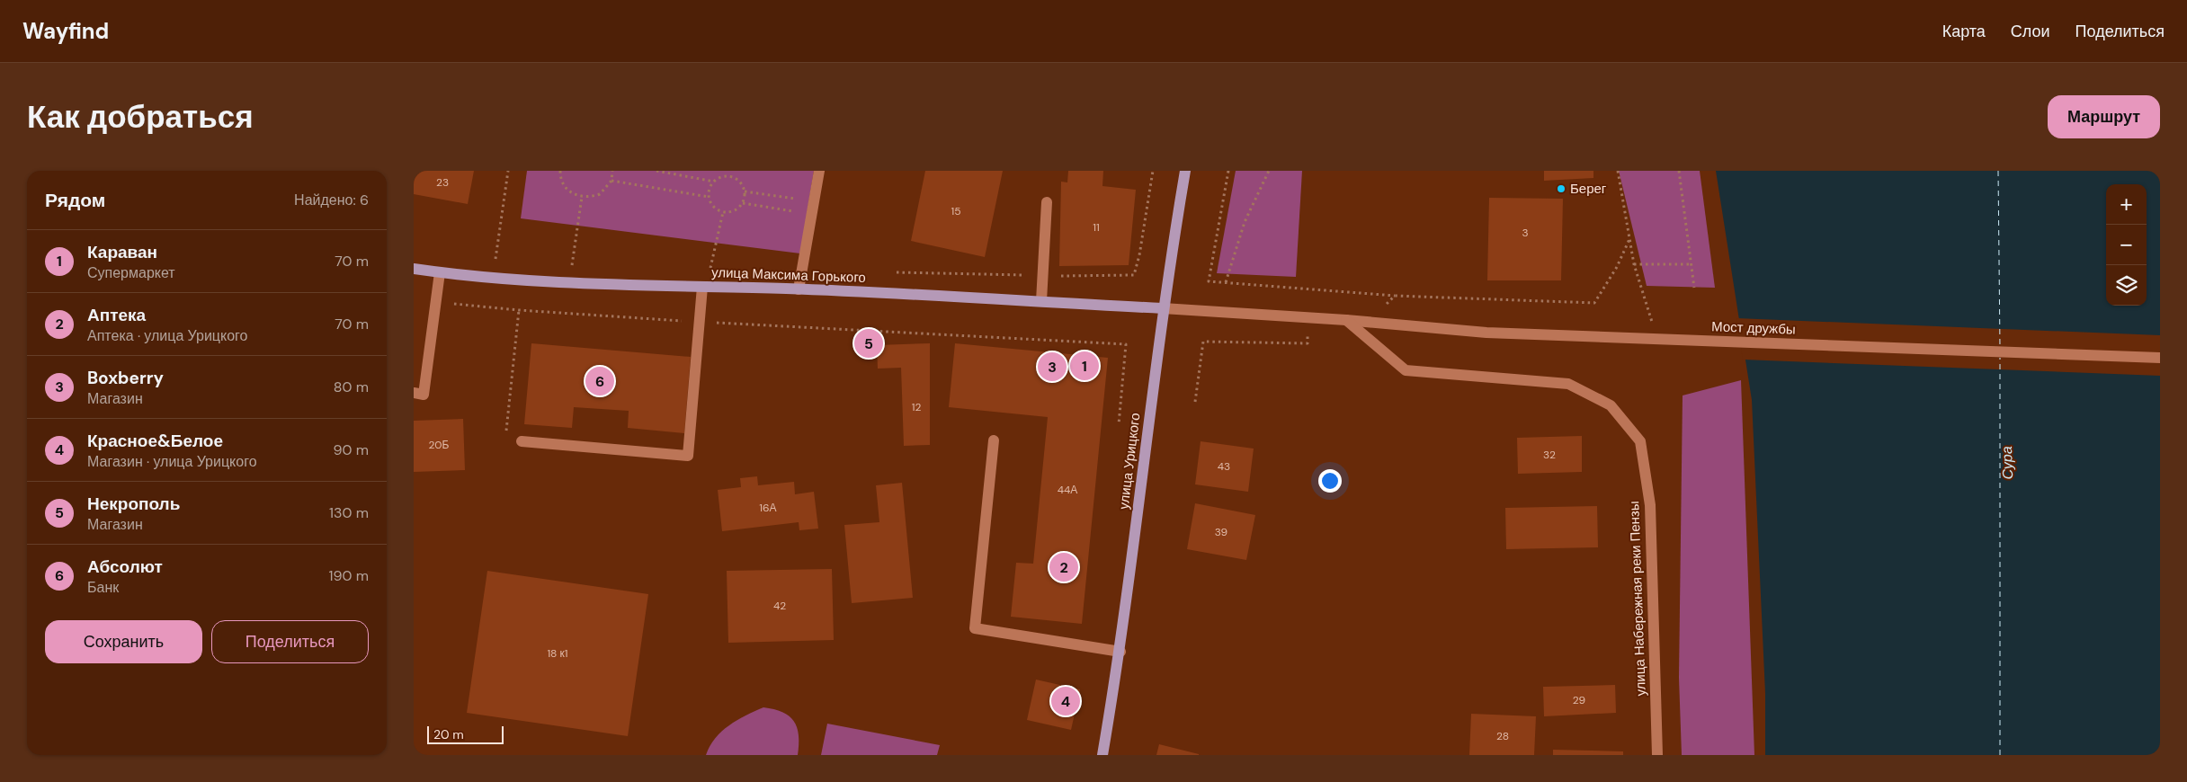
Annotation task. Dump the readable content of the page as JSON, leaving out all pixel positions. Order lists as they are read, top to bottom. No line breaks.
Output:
{"streets":{"main road":["улица Максима Горького","улица Урицкого"],"street":["Мост дружбы","улица Набережная реки Пензы"]},"crossings":[["улица Максима Горького","Мост дружбы"],["улица Максима Горького","улица Урицкого"],["Мост дружбы","улица Урицкого"],["Мост дружбы","улица Набережная реки Пензы"]],"water":["Сура"],"places":["Берег"],"house_numbers":["23","15","11","3","12","20Б","32","43","44А","16А","39","42","18 к1","29","28"],"scale_bar":"20 m","page":{"header":"Wayfind","nav":["Карта","Слои","Поделиться"],"buttons":["Маршрут",["Сохранить","Поделиться"]],"title":"Как добраться","heading":["Рядом","Найдено: 6"],"map_buttons":["+","−"],"list":[{"mark":"1","name":"Караван","note":"Супермаркет","value":"70 m"},{"mark":"2","name":"Аптека","note":"Аптека · улица Урицкого","value":"70 m"},{"mark":"3","name":"Boxberry","note":"Магазин","value":"80 m"},{"mark":"4","name":"Красное&Белое","note":"Магазин · улица Урицкого","value":"90 m"},{"mark":"5","name":"Некрополь","note":"Магазин","value":"130 m"},{"mark":"6","name":"Абсолют","note":"Банк","value":"190 m"}],"pins":["5","1","3","6","2","4"],"scale":"20 m"}}
